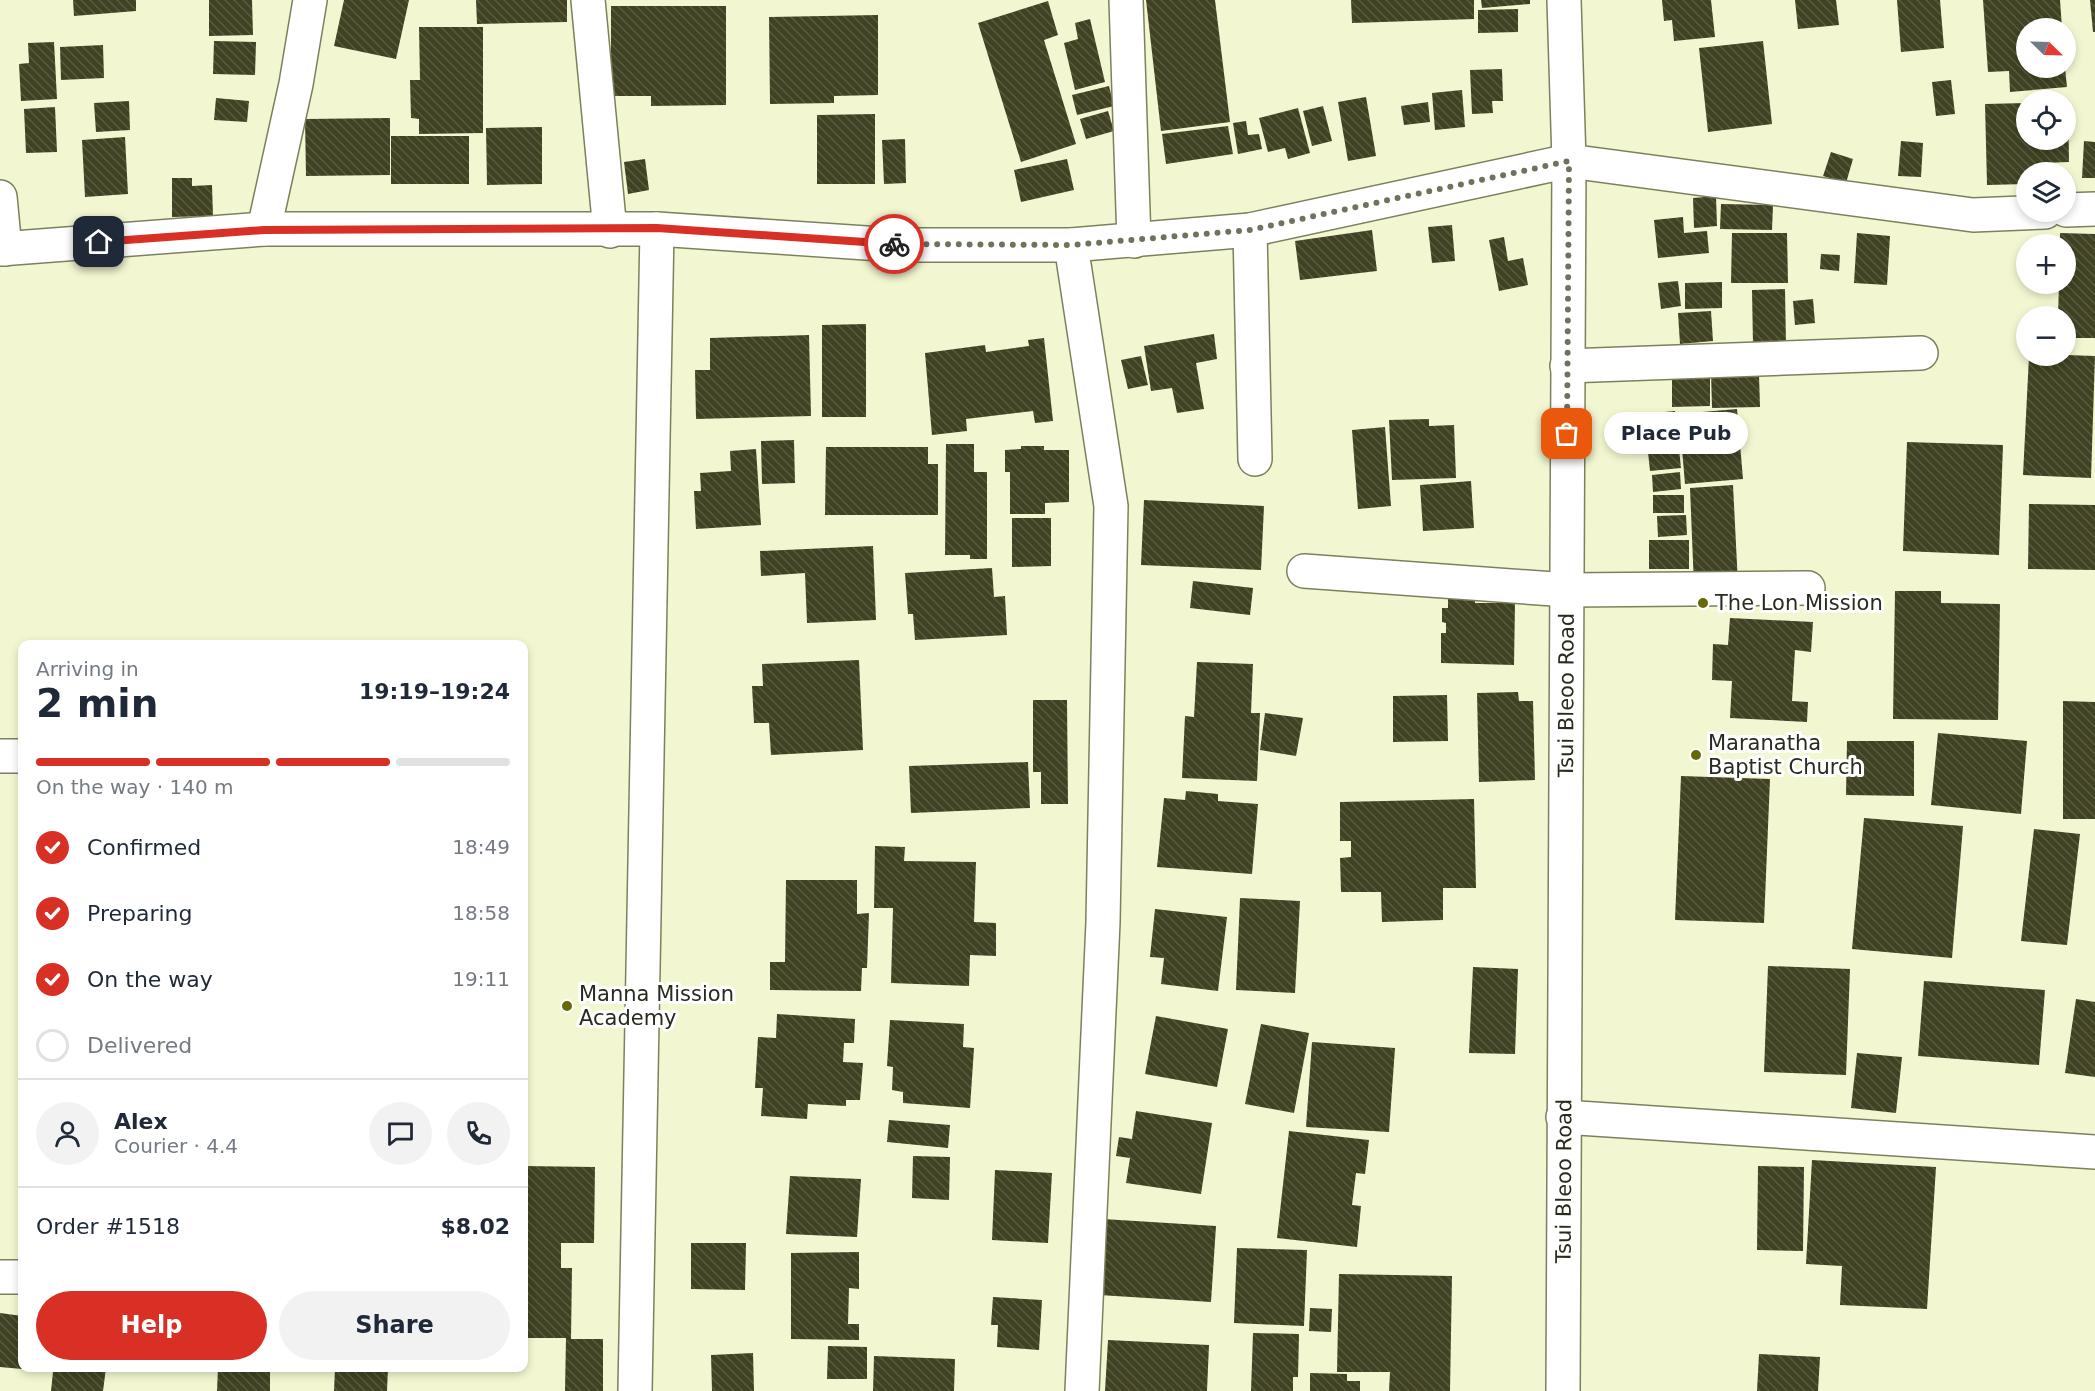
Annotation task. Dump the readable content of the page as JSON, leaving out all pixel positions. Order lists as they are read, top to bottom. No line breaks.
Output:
{"streets":{"street":["Tsui Bleoo Road"]},"places":["Place Pub","The Lon Mission","Maranatha Baptist Church","Manna Mission Academy"],"north":"bottom right","page":{"map_buttons":["+","−"],"bubble":"Place Pub","heading":["2 min","Arriving in","19:19–19:24"],"panel":["Alex","Courier · 4.4","Order #1518","$8.02"],"bar":"On the way · 140 m","list":[["Confirmed","18:49"],["Preparing","18:58"],["On the way","19:11"],"Delivered"],"buttons":["Help","Share"]}}
